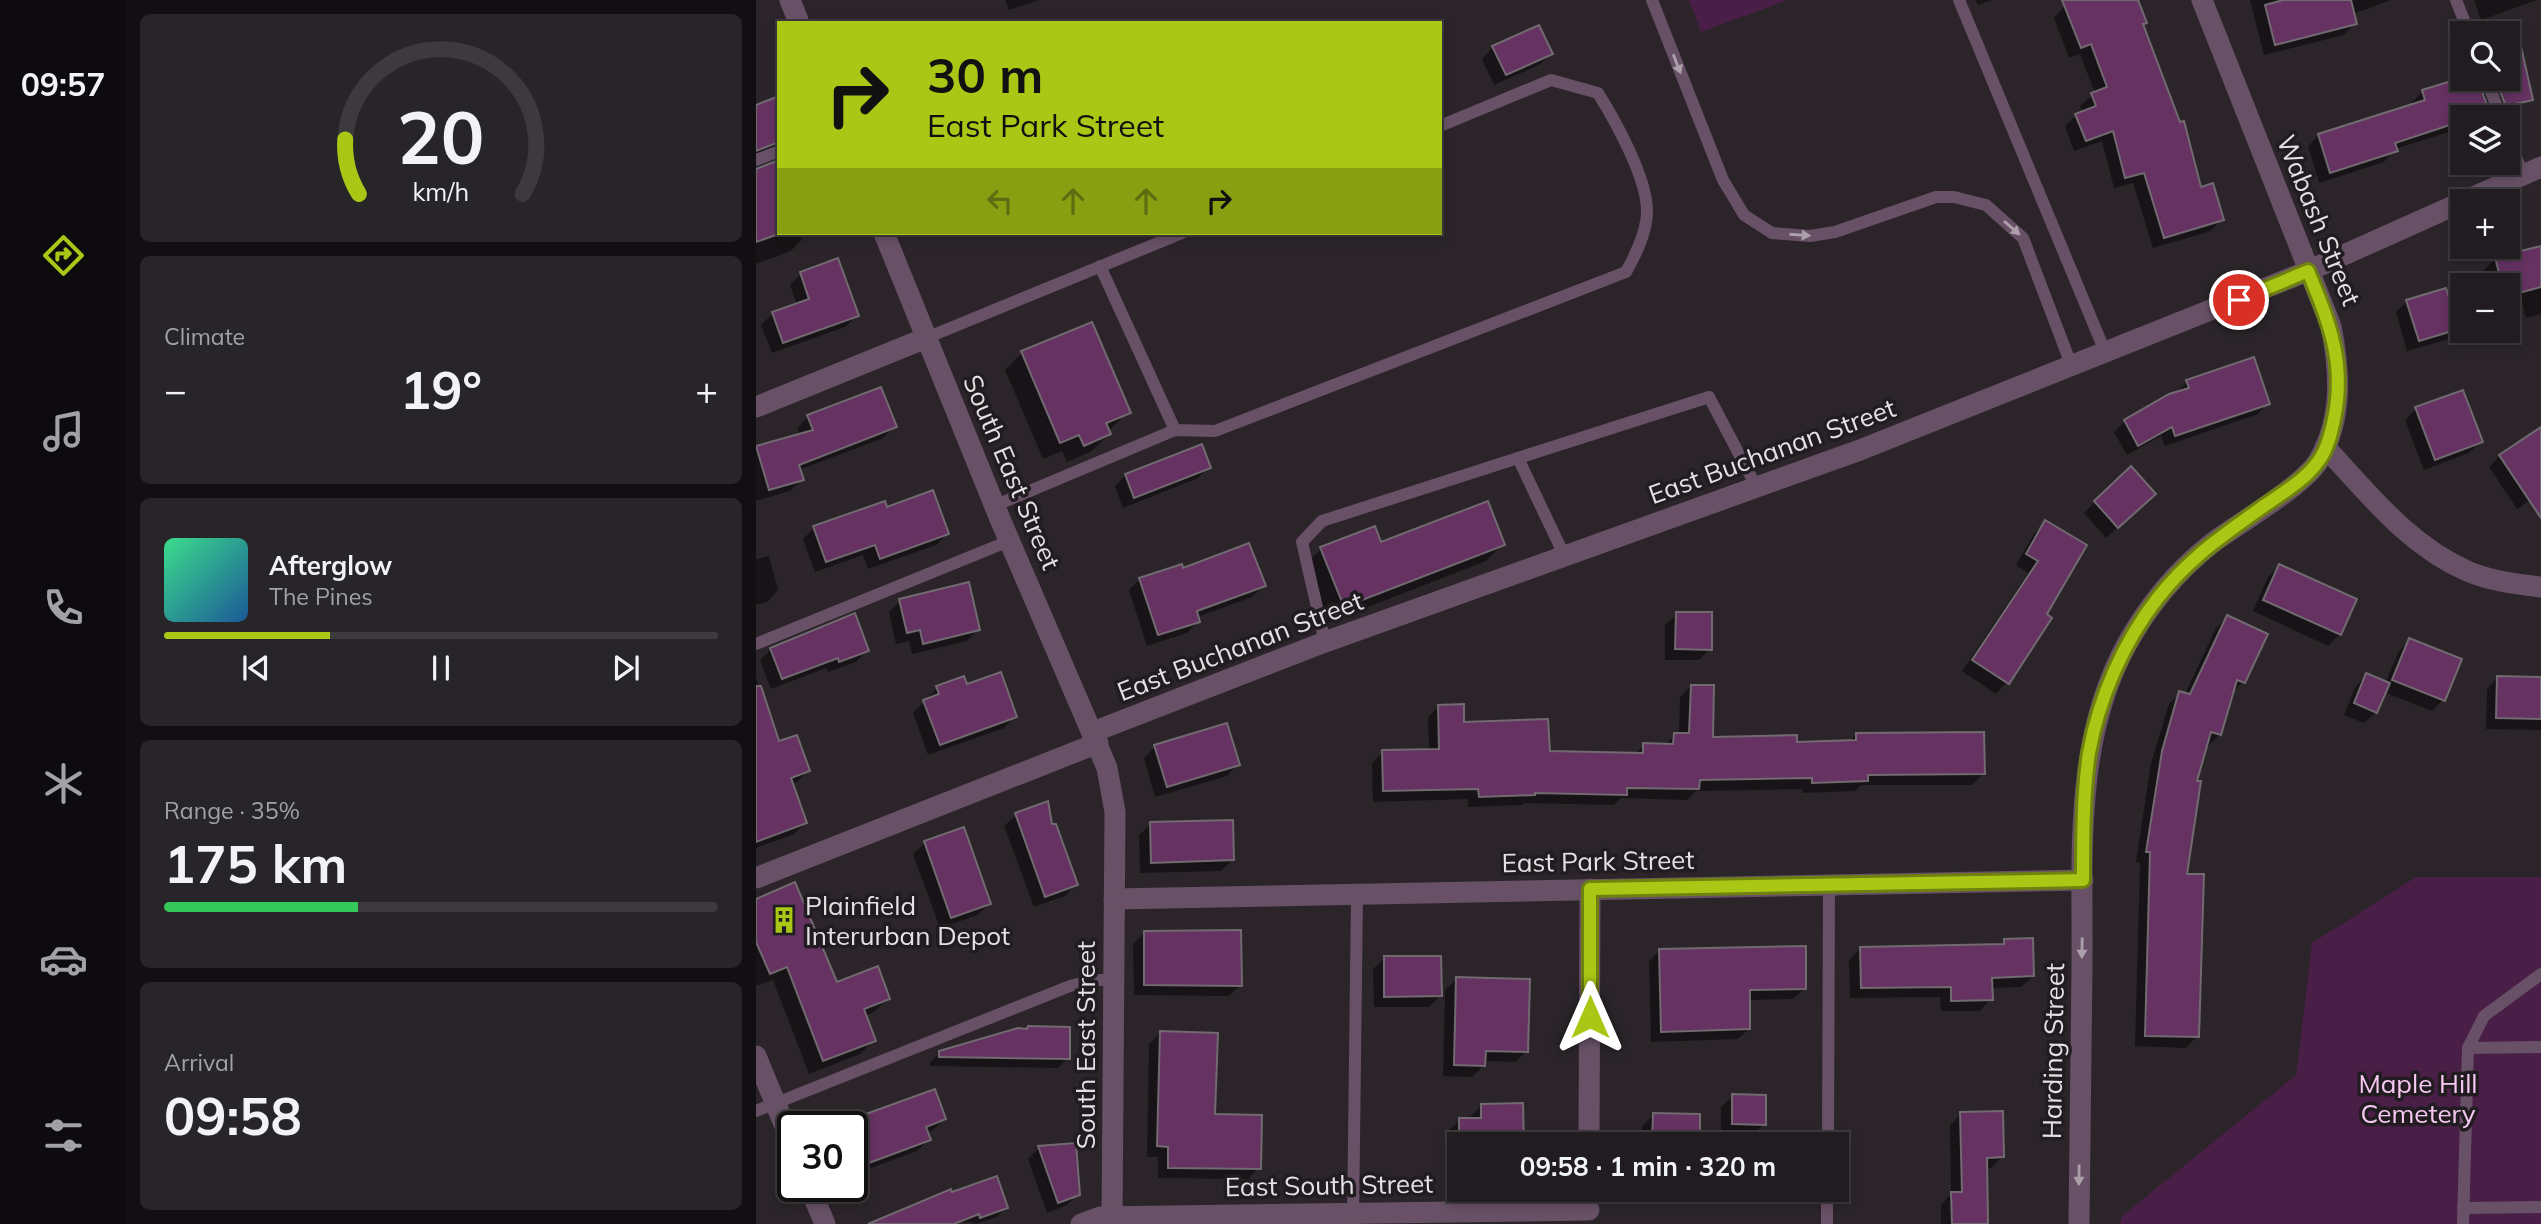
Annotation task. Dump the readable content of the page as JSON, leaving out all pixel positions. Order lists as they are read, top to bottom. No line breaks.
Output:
{"streets":{"street":["Wabash Street","East Buchanan Street","South East Street","East Park Street","Harding Street","East South Street"]},"crossings":[["Wabash Street","East Buchanan Street"],["Wabash Street","East Park Street"],["Wabash Street","Harding Street"],["East Buchanan Street","South East Street"],["South East Street","East Park Street"],["South East Street","East South Street"],["East Park Street","Harding Street"]],"one_way":["Harding Street"],"parks":["Maple Hill Cemetery"],"places":{"building":["Plainfield Interurban Depot"]},"page":{"tabs":"09:57","map_buttons":["+","−"],"turn":["30 m","East Park Street"],"tile":["Climate",["Range · 35%","175 km"],["Arrival","09:58"]],"heat":["−","19°","+"],"song":["Afterglow","The Pines"],"limit":"30","trip":"09:58 · 1 min · 320 m","gauge":["20","km/h"]}}
